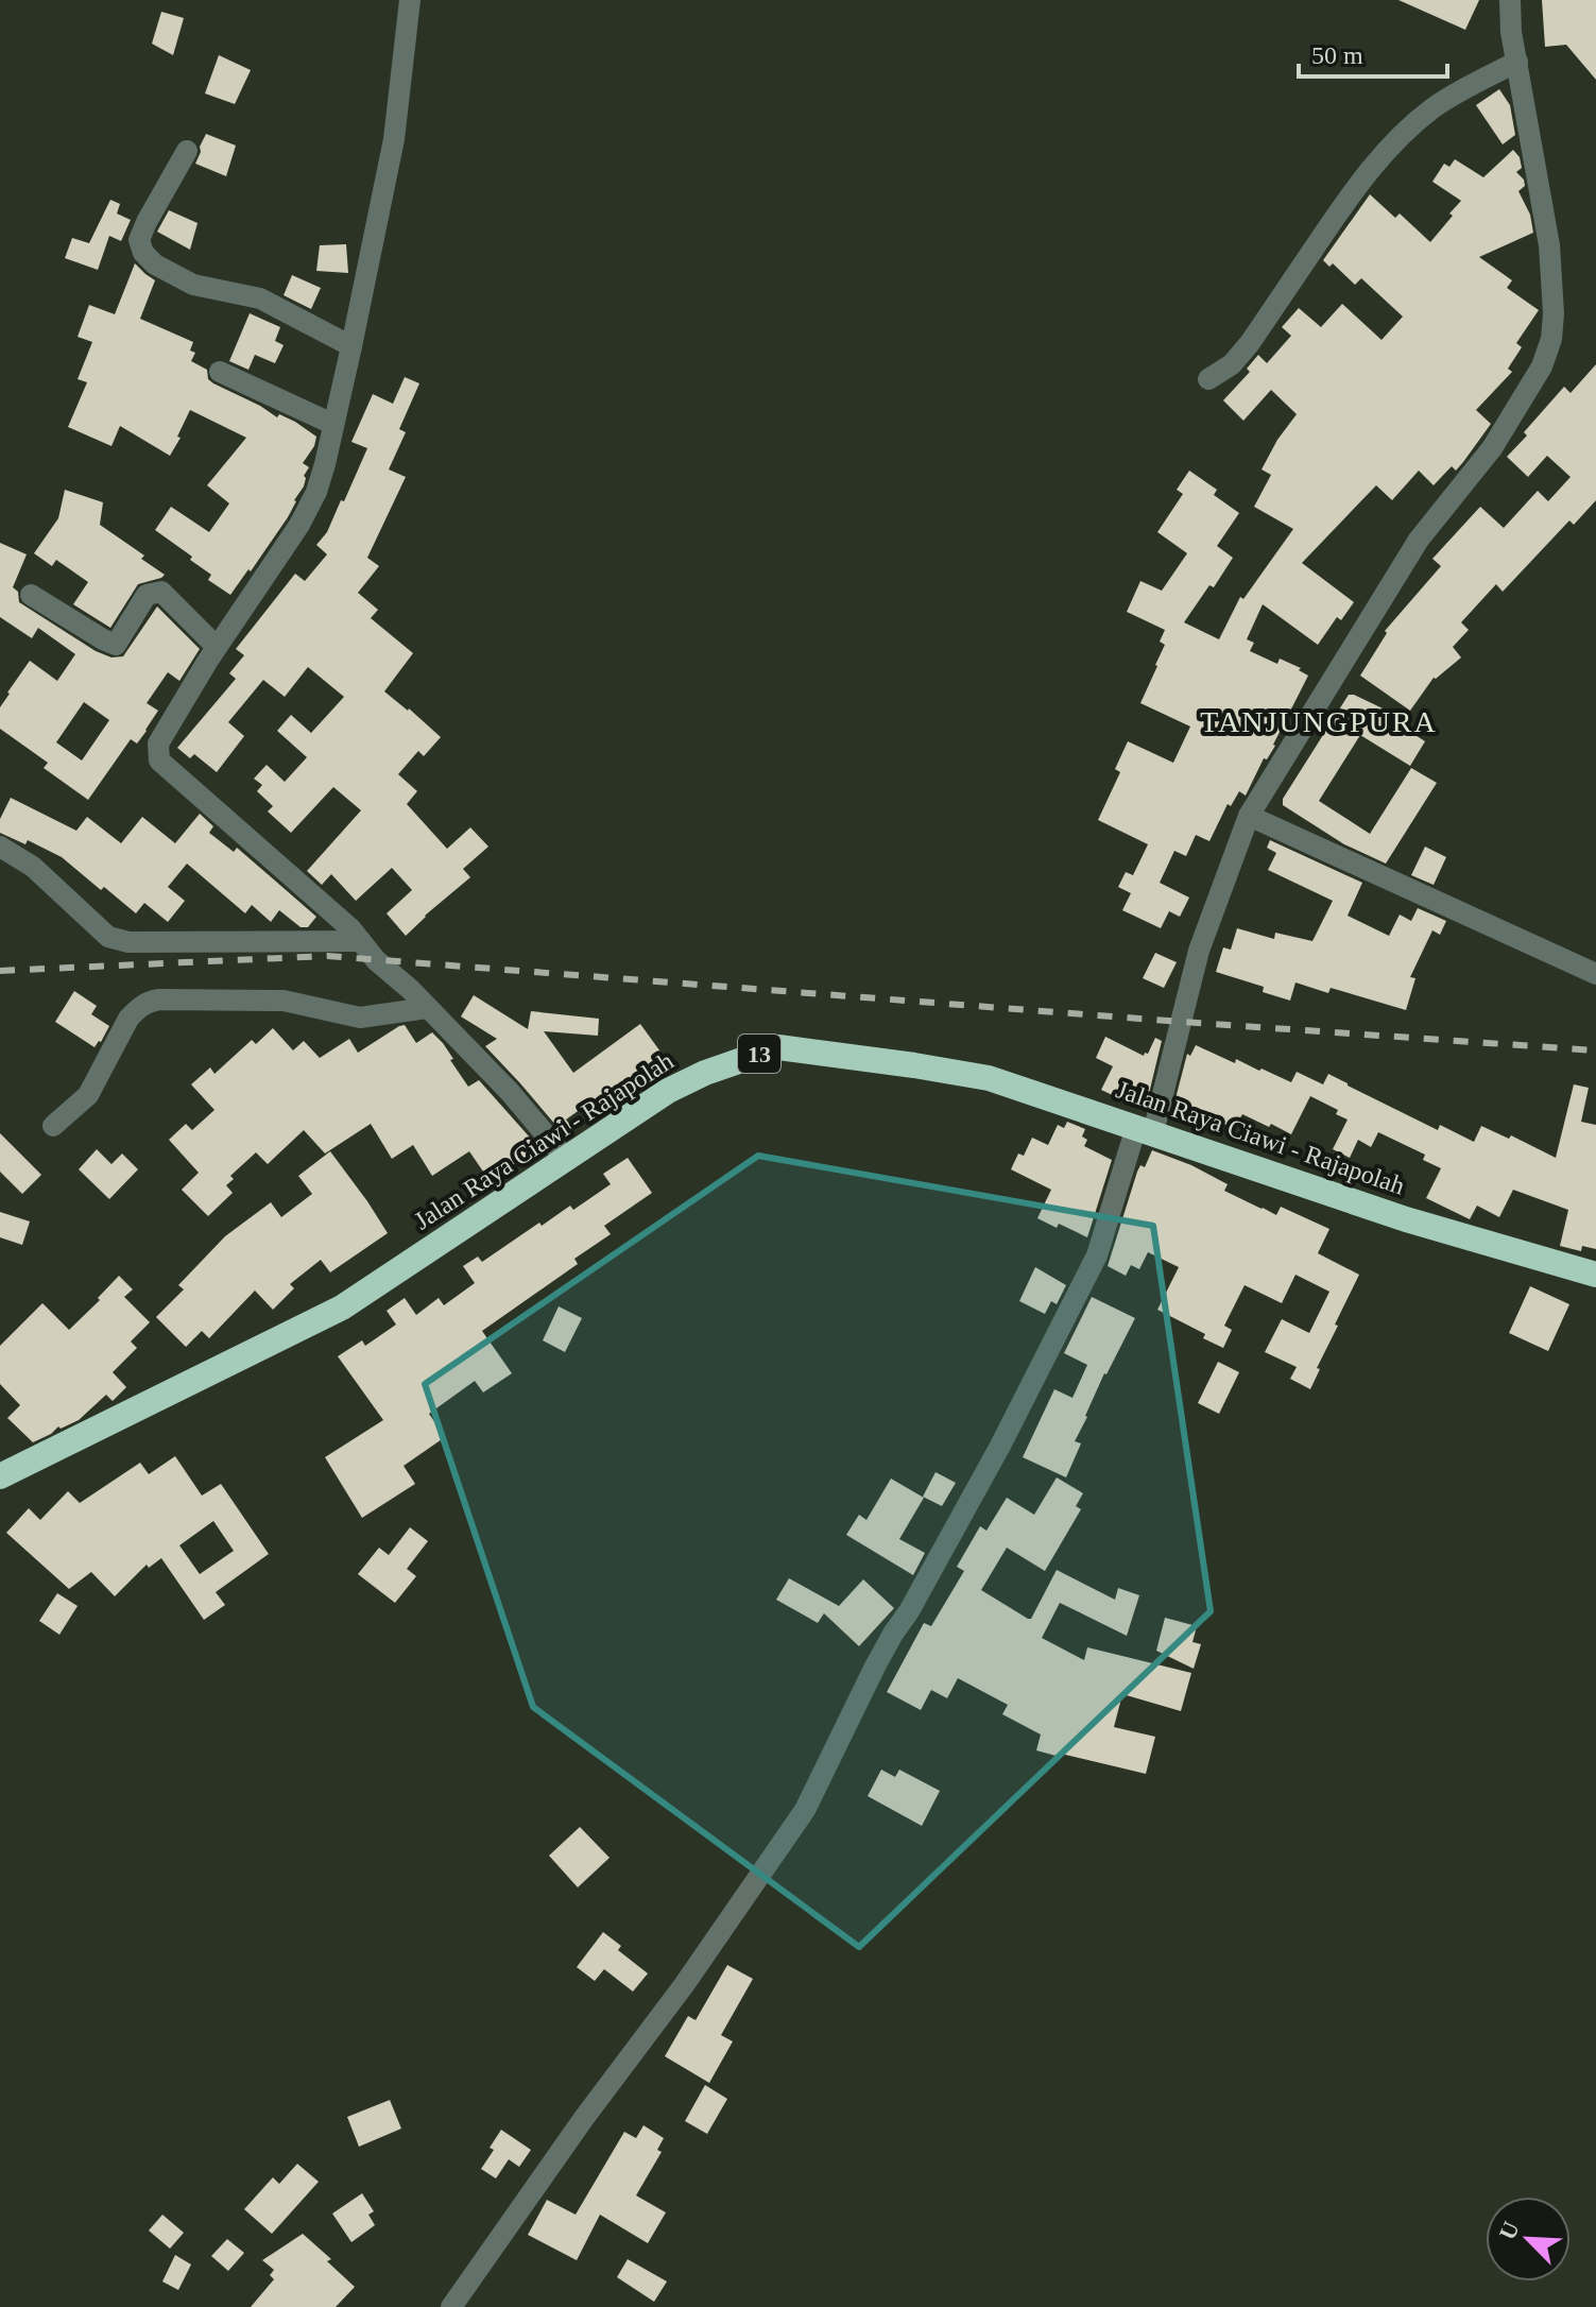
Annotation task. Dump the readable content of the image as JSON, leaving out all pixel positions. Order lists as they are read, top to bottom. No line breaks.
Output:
{"streets":{"highway":["13","Jalan Raya Ciawi - Rajapolah"]},"districts":["TANJUNGPURA"],"scale_bar":"50 m","north":"top left"}
